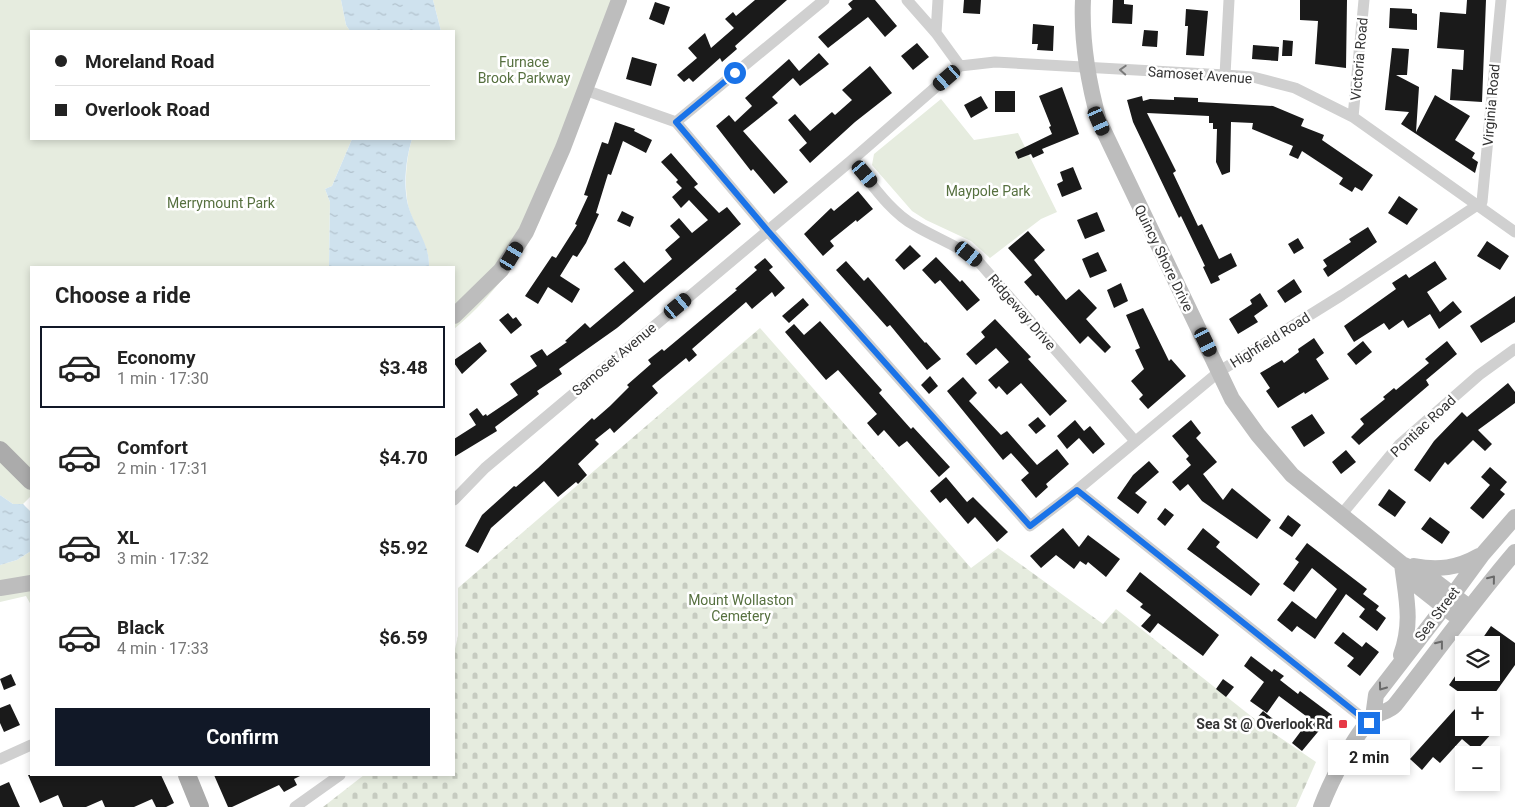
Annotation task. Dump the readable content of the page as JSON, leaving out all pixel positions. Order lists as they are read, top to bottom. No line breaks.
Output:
{"streets":{"main road":["Quincy Shore Drive","Sea Street"],"street":["Victoria Road","Samoset Avenue","Virginia Road","Ridgeway Drive","Highfield Road","Pontiac Road"]},"crossings":[["Victoria Road","Samoset Avenue"],["Samoset Avenue","Virginia Road"],["Samoset Avenue","Quincy Shore Drive"],["Samoset Avenue","Ridgeway Drive"],["Samoset Avenue","Highfield Road"],["Virginia Road","Highfield Road"],["Quincy Shore Drive","Highfield Road"],["Quincy Shore Drive","Pontiac Road"],["Quincy Shore Drive","Sea Street"],["Ridgeway Drive","Highfield Road"]],"parks":["Furnace Brook Parkway","Maypole Park","Merrymount Park","Mount Wollaston Cemetery"],"places":{"transit":["Sea St @ Overlook Rd"]},"page":{"banner":["Moreland Road","Overlook Road"],"heading":"Choose a ride","list":[{"name":"Economy","note":"1 min · 17:30","value":"$3.48"},{"name":"Comfort","note":"2 min · 17:31","value":"$4.70"},{"name":"XL","note":"3 min · 17:32","value":"$5.92"},{"name":"Black","note":"4 min · 17:33","value":"$6.59"}],"map_buttons":["+","−"],"buttons":"Confirm","bubble":"2 min"}}
